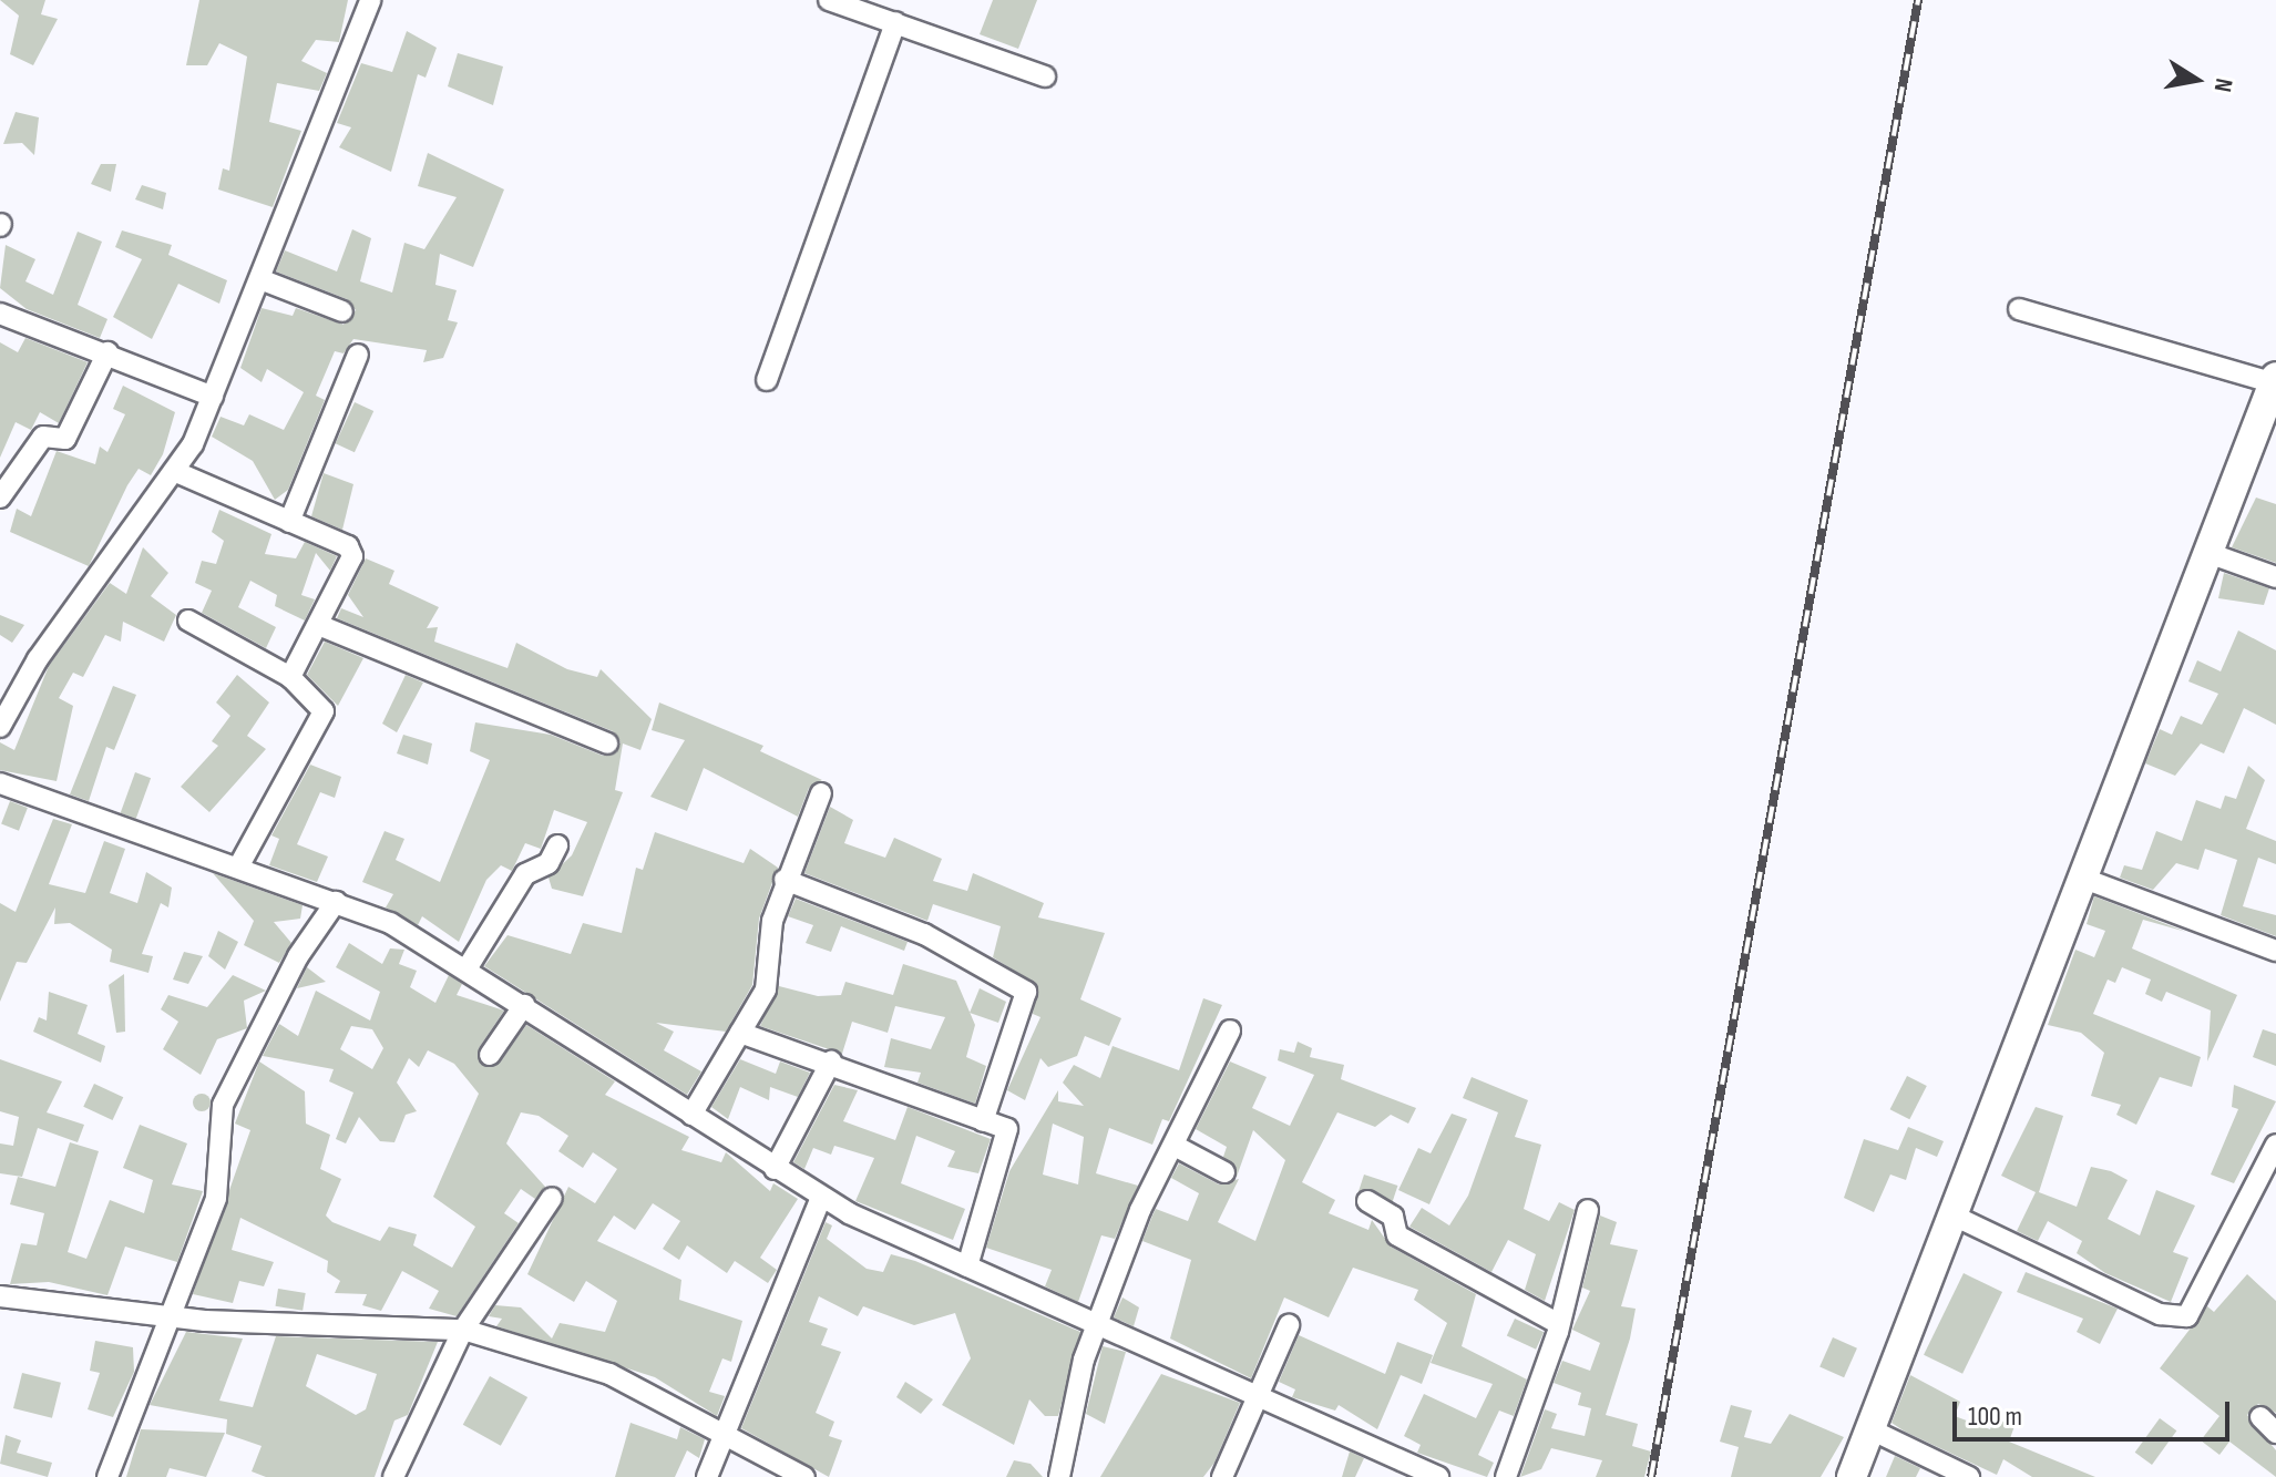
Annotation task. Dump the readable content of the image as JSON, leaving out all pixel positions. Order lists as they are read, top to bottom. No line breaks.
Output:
{"scale_bar":"100 m","north":"right"}
